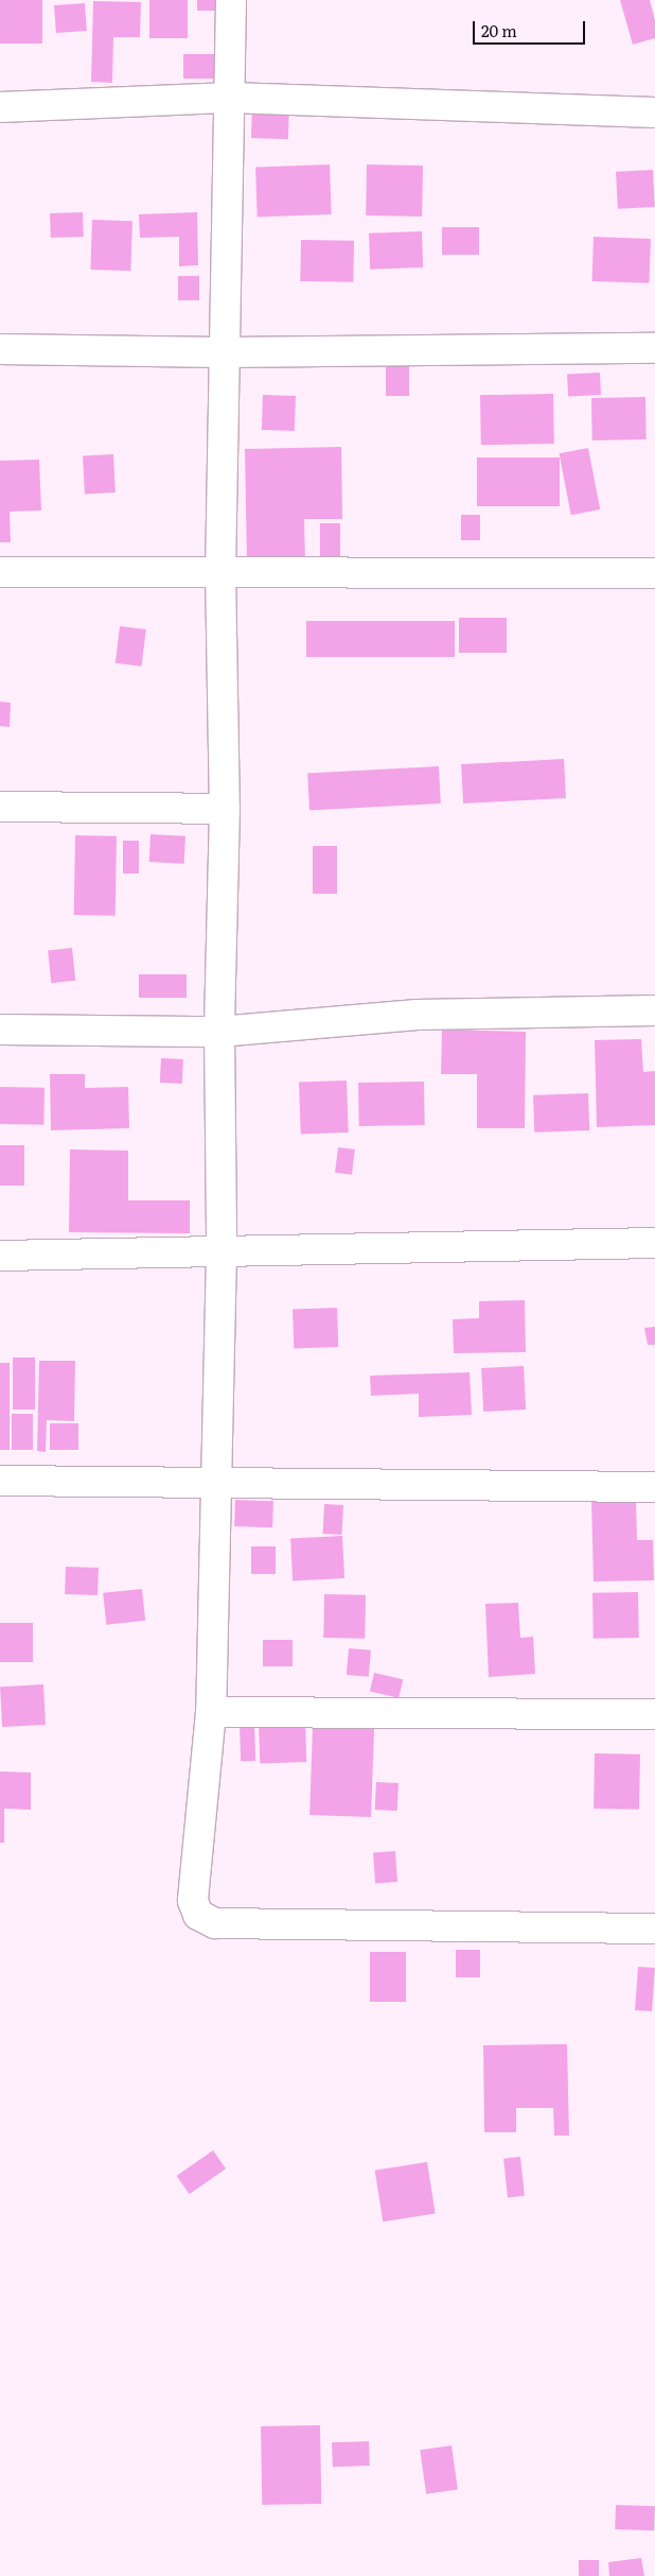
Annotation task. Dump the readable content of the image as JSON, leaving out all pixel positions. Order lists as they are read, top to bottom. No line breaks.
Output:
{"scale_bar":"20 m"}
